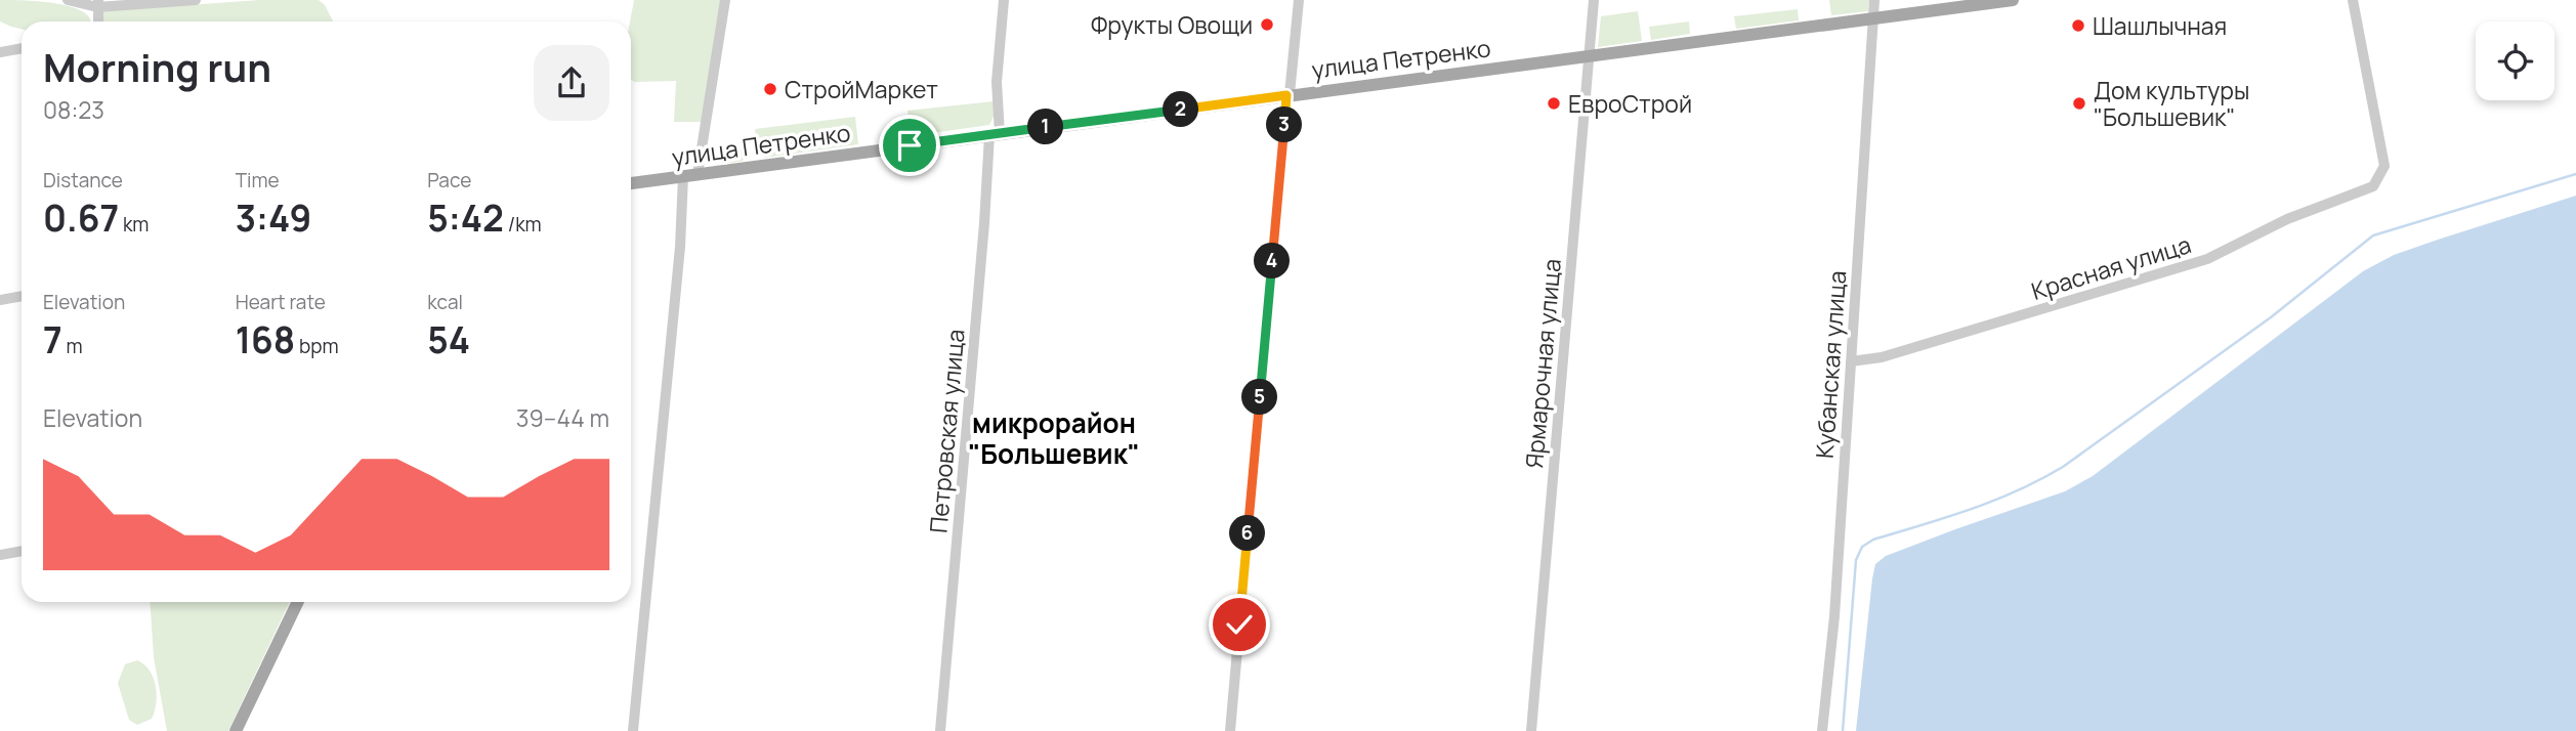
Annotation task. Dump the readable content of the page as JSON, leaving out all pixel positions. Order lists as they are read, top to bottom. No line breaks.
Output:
{"streets":{"main road":["улица Петренко"],"street":["Красная улица","Ярмарочная улица","Кубанская улица","Петровская улица"]},"crossings":[["улица Петренко","Ярмарочная улица"],["улица Петренко","Кубанская улица"],["улица Петренко","Петровская улица"],["Красная улица","Кубанская улица"]],"districts":["микрорайон \"Большевик\""],"places":["Фрукты Овощи","Шашлычная","СтройМаркет","ЕвроСтрой","Дом культуры \"Большевик\""],"page":{"heading":["Morning run","08:23"],"pins":["2","3","1","4","5","6"],"stats":[["Distance","0.67 km"],["Time","3:49"],["Pace","5:42 /km"],["Elevation","7 m"],["Heart rate","168 bpm"],["kcal","54"]],"chart":["Elevation","39–44 m"]}}
